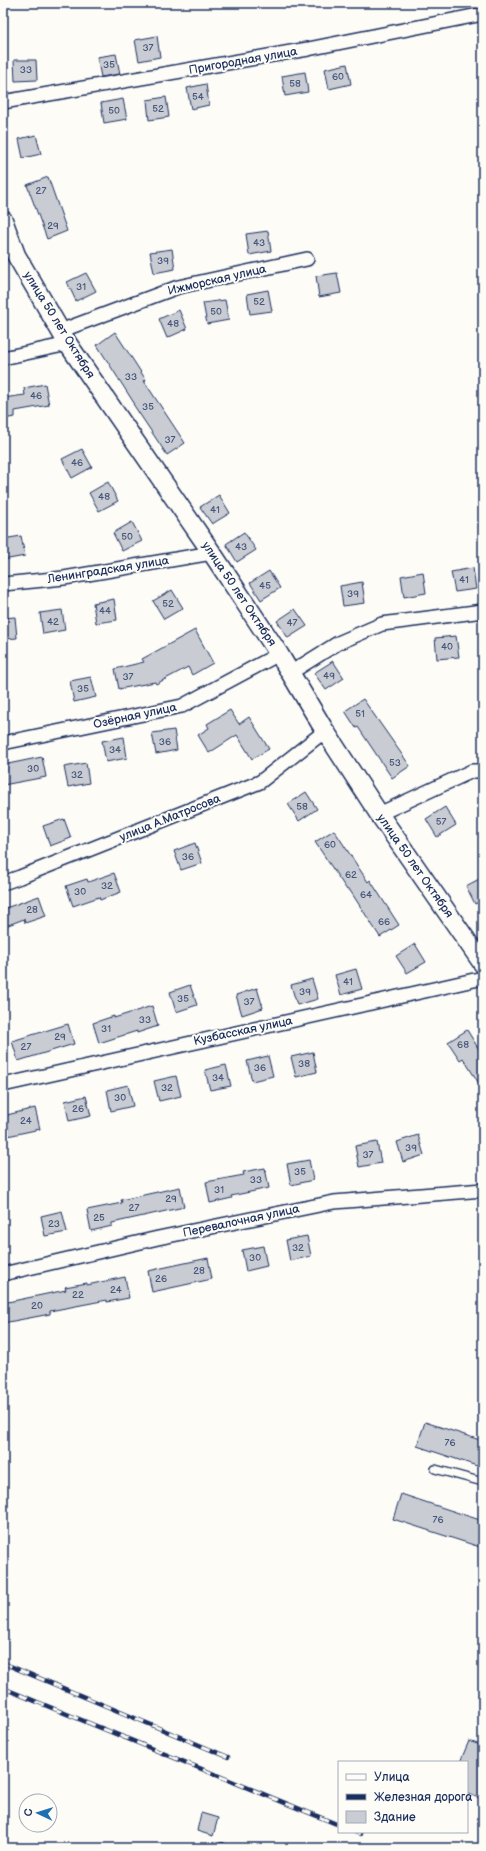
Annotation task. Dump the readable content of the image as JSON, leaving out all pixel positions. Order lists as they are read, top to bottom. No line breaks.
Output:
{"streets":{"main road":["улица 50 лет Октября"],"street":["Пригородная улица","Ижморская улица","Ленинградская улица","Озёрная улица","улица А.Матросова","Кузбасская улица","Перевалочная улица"]},"crossings":[["Ижморская улица","улица 50 лет Октября"],["улица 50 лет Октября","Ленинградская улица"],["улица 50 лет Октября","Озёрная улица"],["улица 50 лет Октября","улица А.Матросова"]],"house_numbers":["37","35","33","60","58","54","52","50","27","29","43","39","31","52","50","48","33","46","35","37","46","48","41","50","43","41","45","39","52","44","42","47","40","49","37","35","51","36","34","53","30","32","58","57","60","36","62","32","30","64","28","66","41","39","35","37","33","31","29","68","27","38","36","34","32","30","26","24","39","37","35","33","31","29","27","25","23","32","30","28","26","24","22","20","76","76"],"legend":["Улица","Железная дорога","Здание"],"north":"left"}
